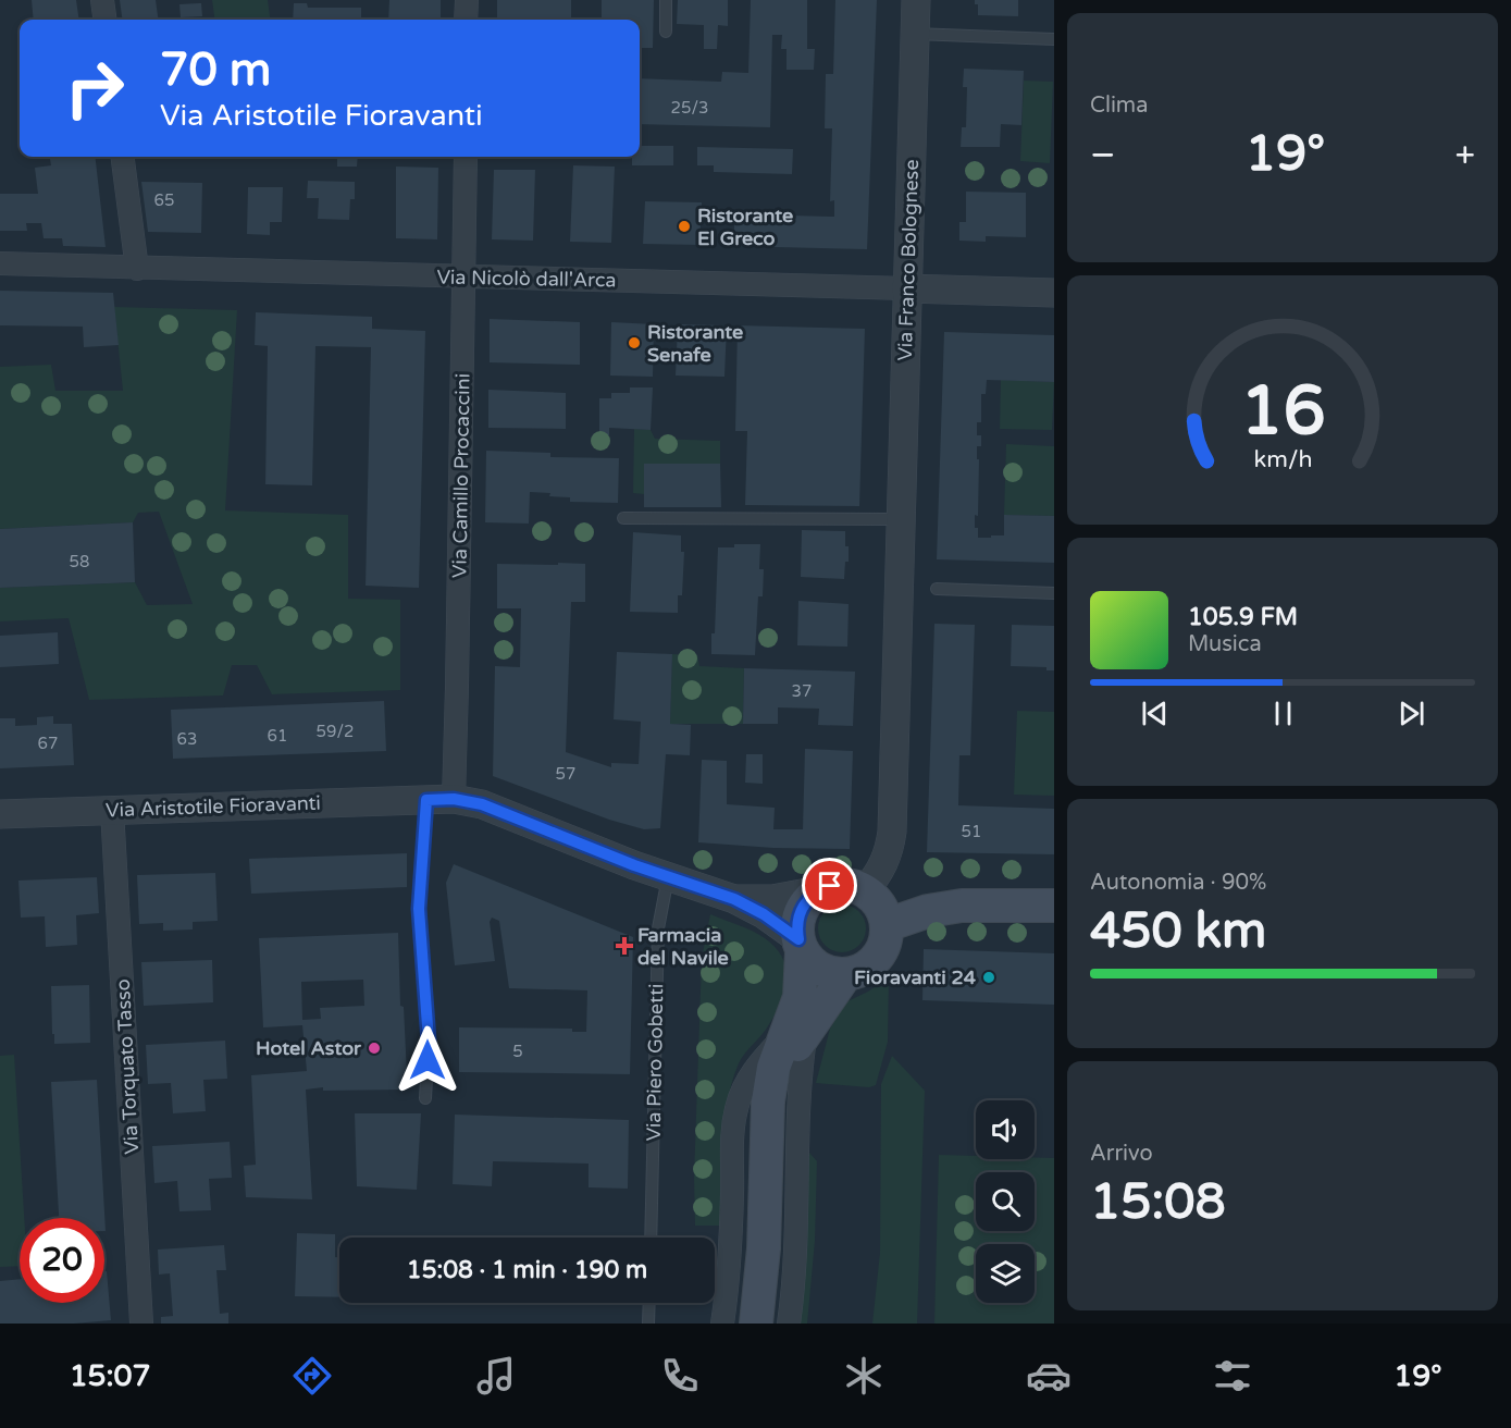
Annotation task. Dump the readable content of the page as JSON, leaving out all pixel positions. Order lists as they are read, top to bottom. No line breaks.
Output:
{"streets":{"street":["Via Franco Bolognese","Via Nicolò dall'Arca","Via Camillo Procaccini","Via Aristotile Fioravanti","Via Torquato Tasso"],"lane":["Via Piero Gobetti"]},"crossings":[["Via Franco Bolognese","Via Nicolò dall'Arca"],["Via Franco Bolognese","Via Aristotile Fioravanti"],["Via Nicolò dall'Arca","Via Camillo Procaccini"],["Via Camillo Procaccini","Via Aristotile Fioravanti"],["Via Aristotile Fioravanti","Via Piero Gobetti"],["Via Aristotile Fioravanti","Via Torquato Tasso"]],"places":{"other":["Ristorante El Greco","Ristorante Senafe","Fioravanti 24","Hotel Astor"],"health":["Farmacia del Navile"]},"house_numbers":["25/3","65","58","37","59/2","61","63","67","57","51","5"],"page":{"tile":["Clima",["Autonomia · 90%","450 km"],["Arrivo","15:08"]],"turn":["70 m","Via Aristotile Fioravanti"],"heat":["−","19°","+"],"song":["105.9 FM","Musica"],"limit":"20","trip":"15:08 · 1 min · 190 m","tabs":["15:07","19°"],"gauge":["16","km/h"]}}
